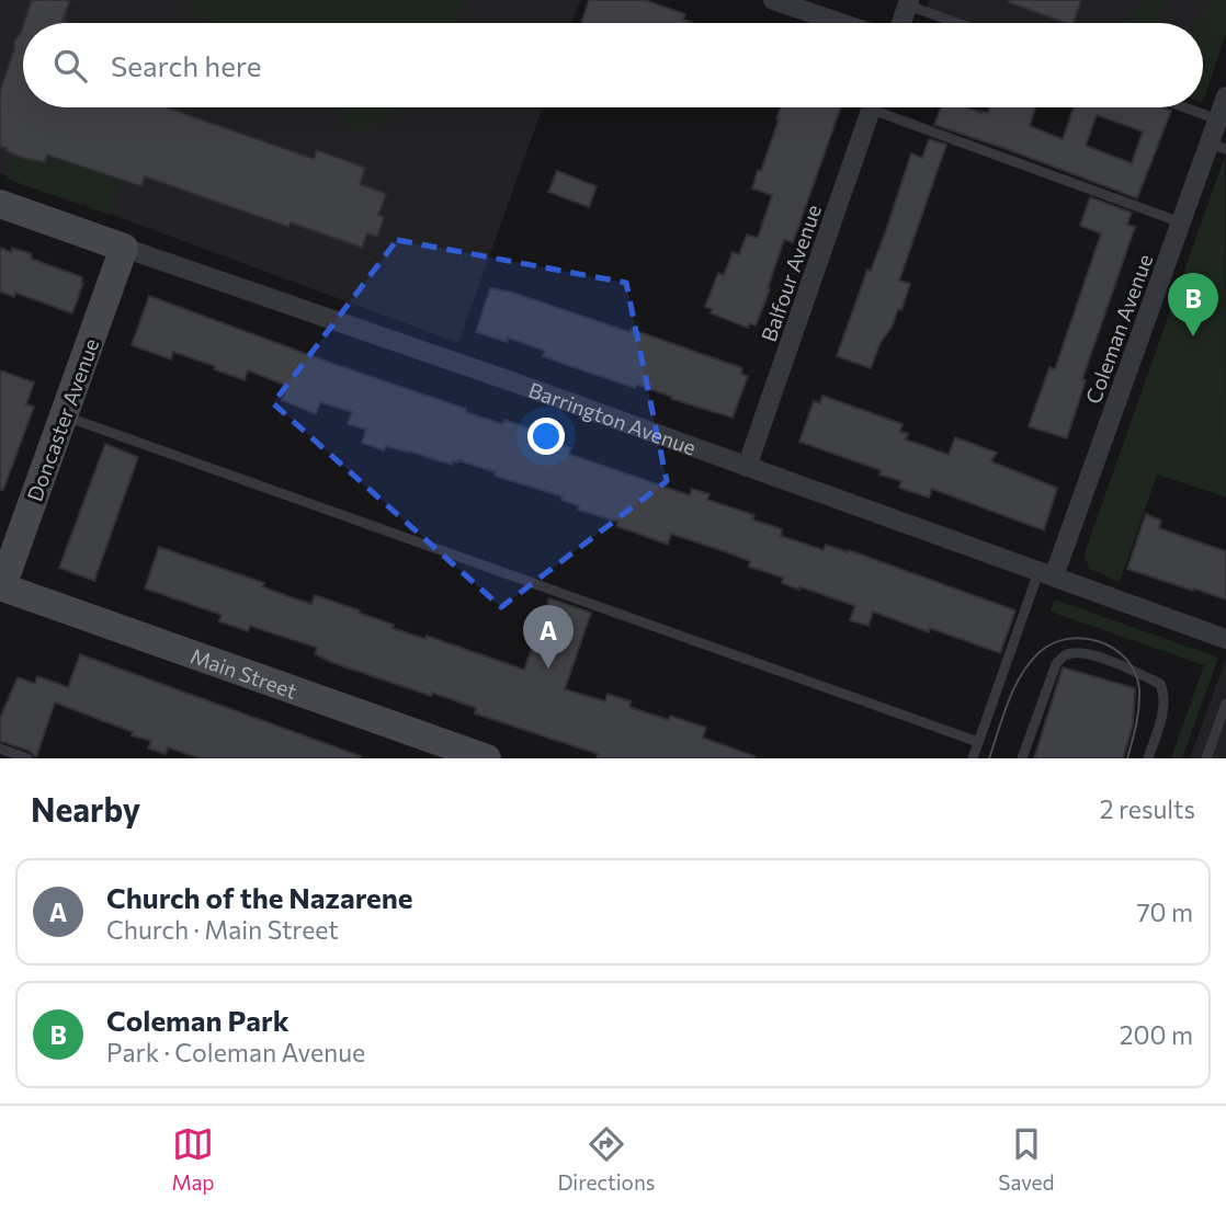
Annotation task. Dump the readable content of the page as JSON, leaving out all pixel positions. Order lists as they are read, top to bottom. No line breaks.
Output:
{"streets":{"street":["Balfour Avenue","Coleman Avenue","Barrington Avenue","Doncaster Avenue","Main Street"]},"crossings":[["Balfour Avenue","Barrington Avenue"],["Coleman Avenue","Barrington Avenue"],["Barrington Avenue","Doncaster Avenue"],["Doncaster Avenue","Main Street"]],"page":{"search":"Search here","pins":["B","A"],"heading":["Nearby","2 results"],"list":[{"mark":"A","name":"Church of the Nazarene","note":"Church · Main Street","value":"70 m"},{"mark":"B","name":"Coleman Park","note":"Park · Coleman Avenue","value":"200 m"}],"nav":["Map","Directions","Saved"]}}
